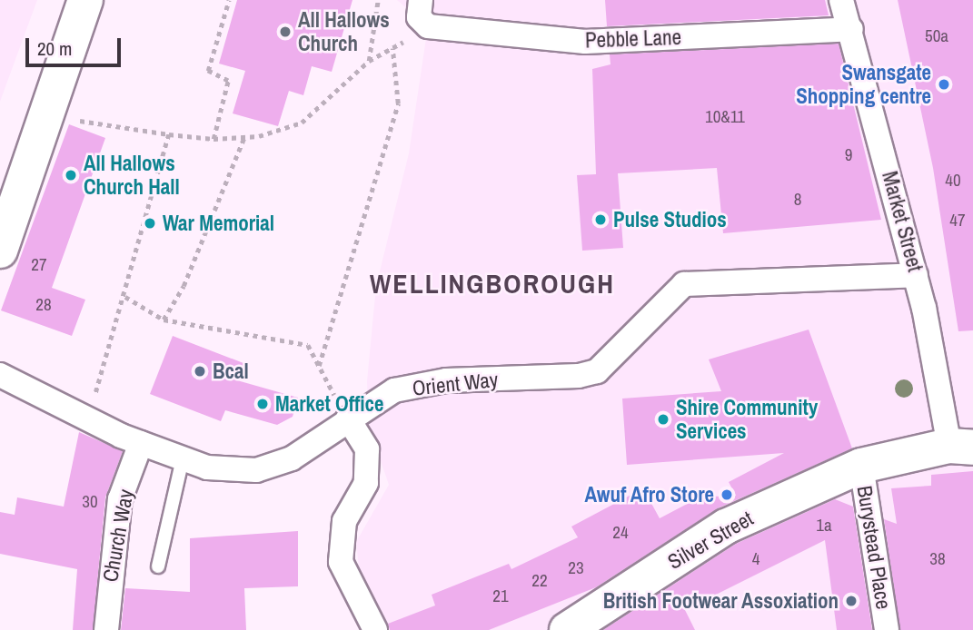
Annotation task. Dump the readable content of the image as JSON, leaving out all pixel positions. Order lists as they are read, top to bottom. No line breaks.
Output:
{"streets":{"main road":["Silver Street"],"street":["Pebble Lane","Market Street","Orient Way","Church Way","Burystead Place"]},"crossings":[["Pebble Lane","Market Street"],["Market Street","Orient Way"],["Market Street","Silver Street"],["Orient Way","Church Way"],["Silver Street","Burystead Place"]],"districts":["WELLINGBOROUGH"],"places":["All Hallows Church","Swansgate Shopping centre","All Hallows Church Hall","Pulse Studios","War Memorial","Bcal","Market Office","Shire Community Services","Awuf Afro Store","British Footwear Assoxiation"],"house_numbers":["50a","10&11","9","40","8","47","27","28","30","1a","24","4","38","23","22","21"],"scale_bar":"20 m"}
